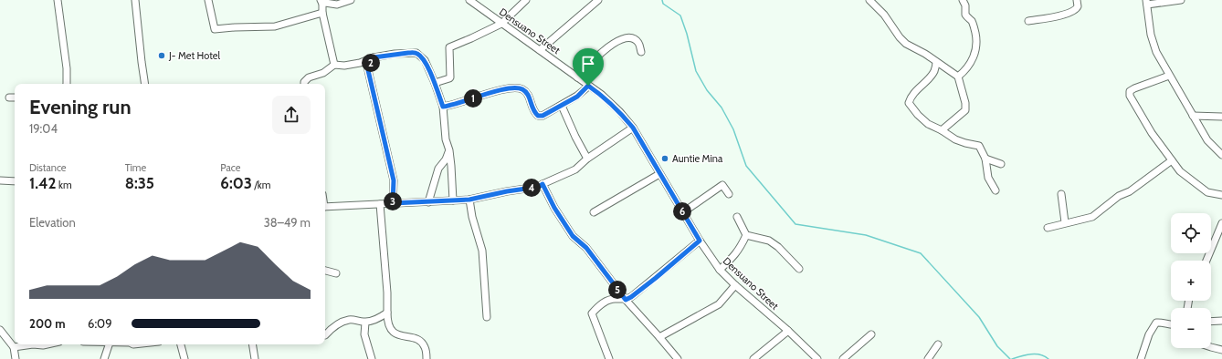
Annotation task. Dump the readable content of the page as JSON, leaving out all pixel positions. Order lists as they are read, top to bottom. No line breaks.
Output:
{"streets":{"street":["Densuano Street"]},"places":["J- Met Hotel","Auntie Mina"],"page":{"pins":["2","1","4","3","6","5"],"heading":["Evening run","19:04"],"stats":[["Distance","1.42 km"],["Time","8:35"],["Pace","6:03 /km"]],"chart":["Elevation","38–49 m"],"map_buttons":["+","−"],"list":[{"name":"200 m","note":"6:09"}]}}
